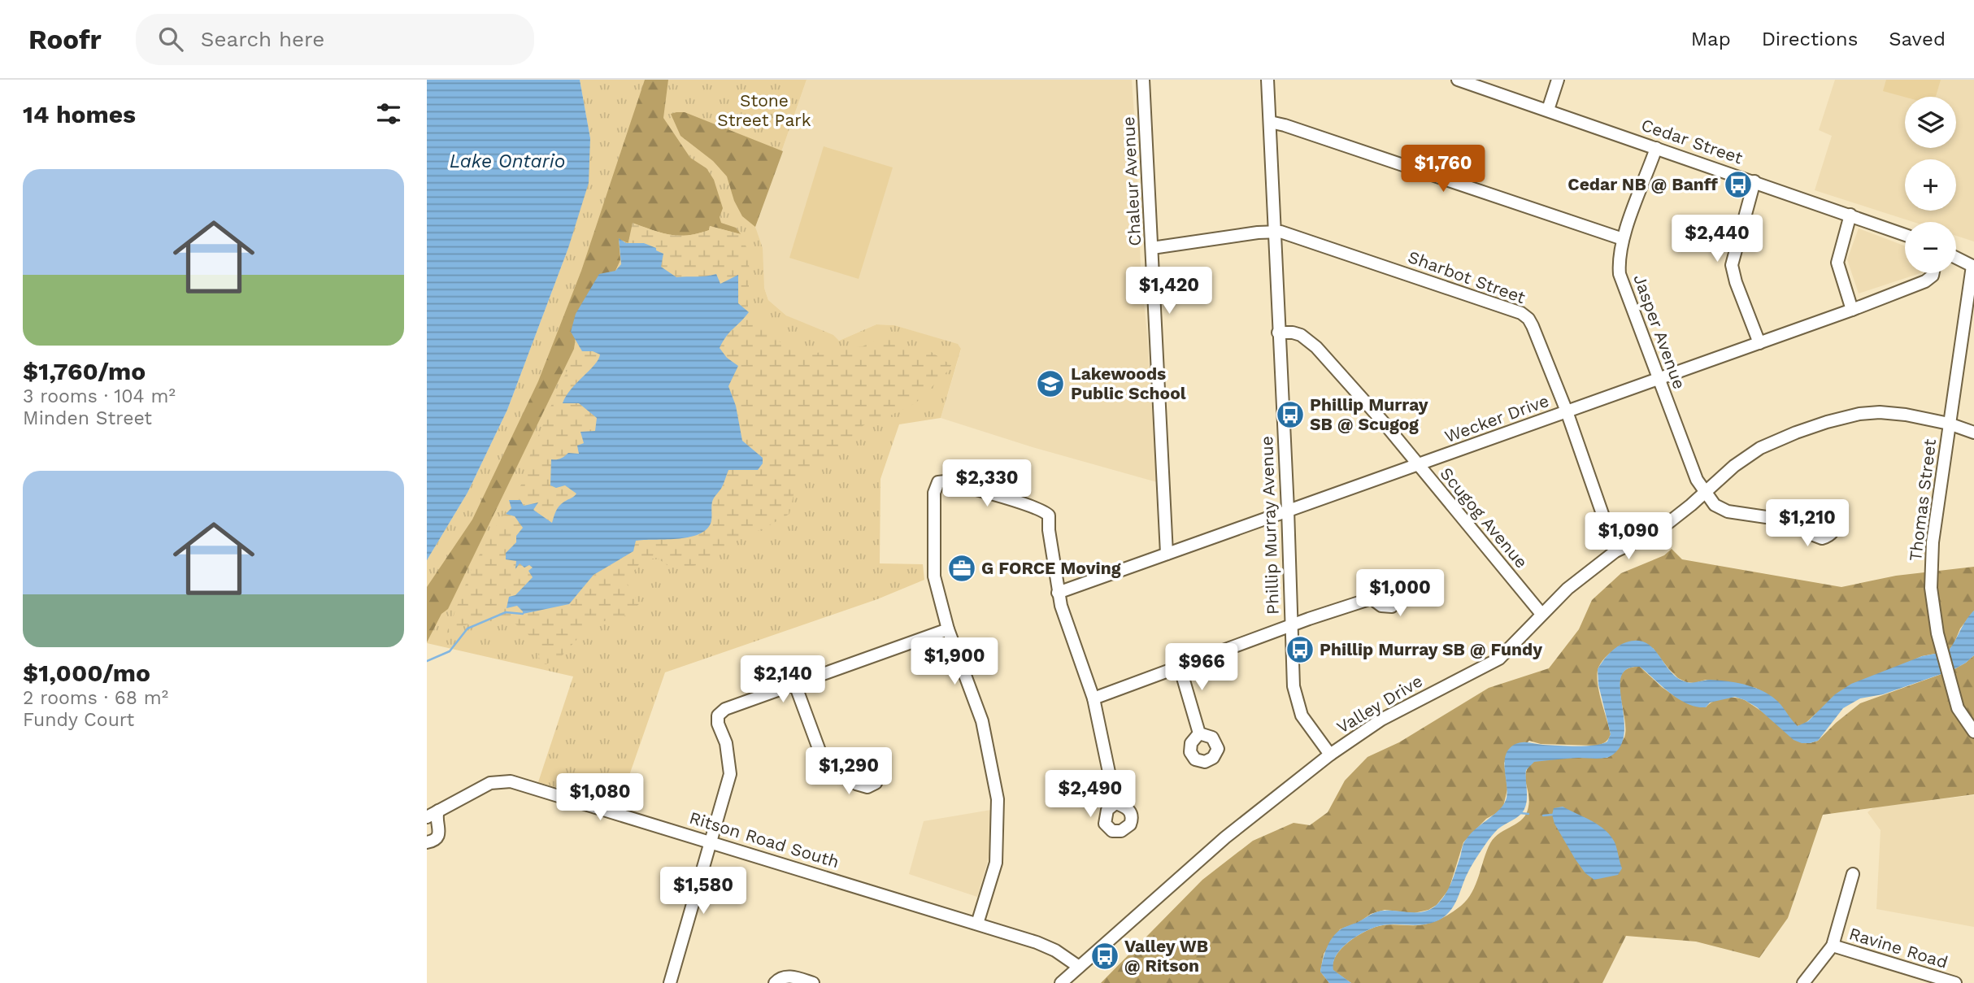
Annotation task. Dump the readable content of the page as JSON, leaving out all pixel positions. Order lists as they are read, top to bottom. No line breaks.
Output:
{"streets":{"street":["Cedar Street","Chaleur Avenue","Sharbot Street","Jasper Avenue","Wecker Drive","Thomas Street","Scugog Avenue","Phillip Murray Avenue","Valley Drive","Ritson Road South","Ravine Road"]},"crossings":[["Cedar Street","Jasper Avenue"],["Chaleur Avenue","Sharbot Street"],["Chaleur Avenue","Wecker Drive"],["Sharbot Street","Wecker Drive"],["Sharbot Street","Phillip Murray Avenue"],["Sharbot Street","Valley Drive"],["Jasper Avenue","Wecker Drive"],["Jasper Avenue","Valley Drive"],["Wecker Drive","Scugog Avenue"],["Wecker Drive","Phillip Murray Avenue"],["Thomas Street","Valley Drive"],["Scugog Avenue","Phillip Murray Avenue"],["Scugog Avenue","Valley Drive"],["Phillip Murray Avenue","Valley Drive"],["Valley Drive","Ritson Road South"]],"water":["Lake Ontario"],"parks":["Stone Street Park"],"places":{"bus stop":["Cedar NB @ Banff","Phillip Murray SB @ Scugog","Phillip Murray SB @ Fundy","Valley WB @ Ritson"],"school or university":["Lakewoods Public School"],"office":["G FORCE Moving"]},"page":{"header":"Roofr","search":"Search here","nav":["Map","Directions","Saved"],"heading":"14 homes","map_buttons":["+","−"],"price":["$1,760","$2,440","$1,420","$2,330","$1,210","$1,090","$1,000","$1,900","$966","$2,140","$1,290","$2,490","$1,080","$1,580"],"list":[{"name":"$1,760/mo","note":"3 rooms · 104 m² · Minden Street"},{"name":"$1,000/mo","note":"2 rooms · 68 m² · Fundy Court"}]}}
